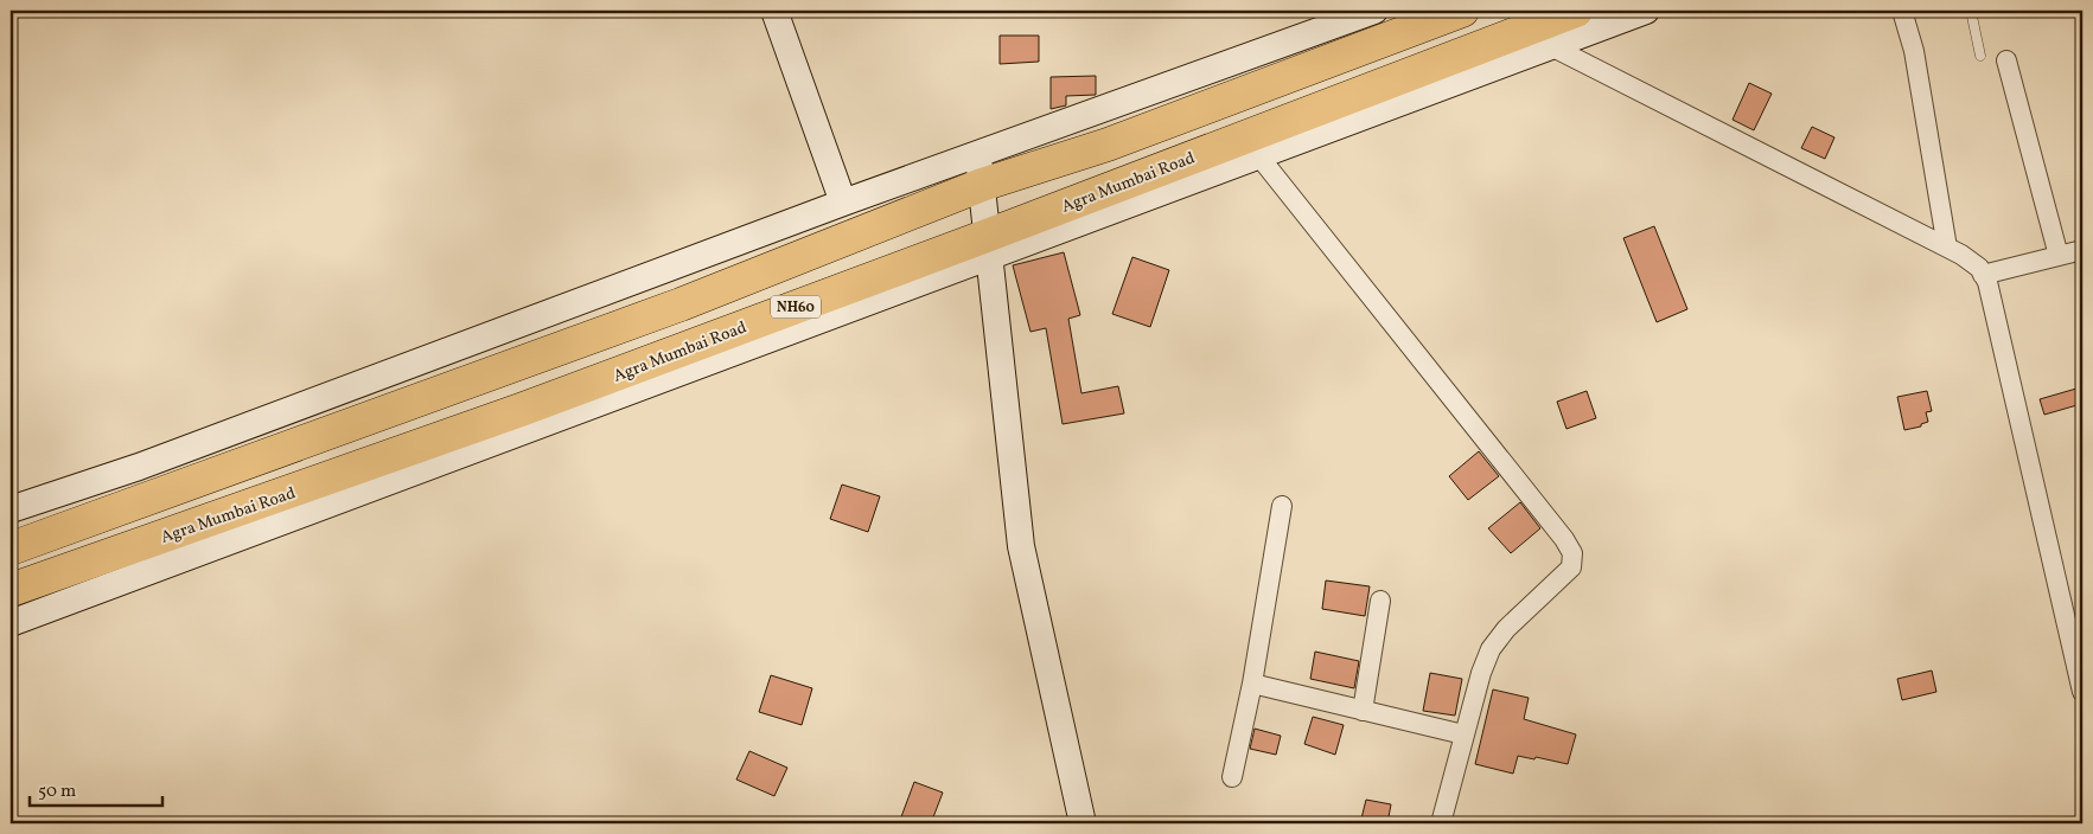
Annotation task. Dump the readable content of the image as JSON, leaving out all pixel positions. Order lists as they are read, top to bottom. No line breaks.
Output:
{"streets":{"highway":["Agra Mumbai Road","NH60"]},"scale_bar":"50 m"}
